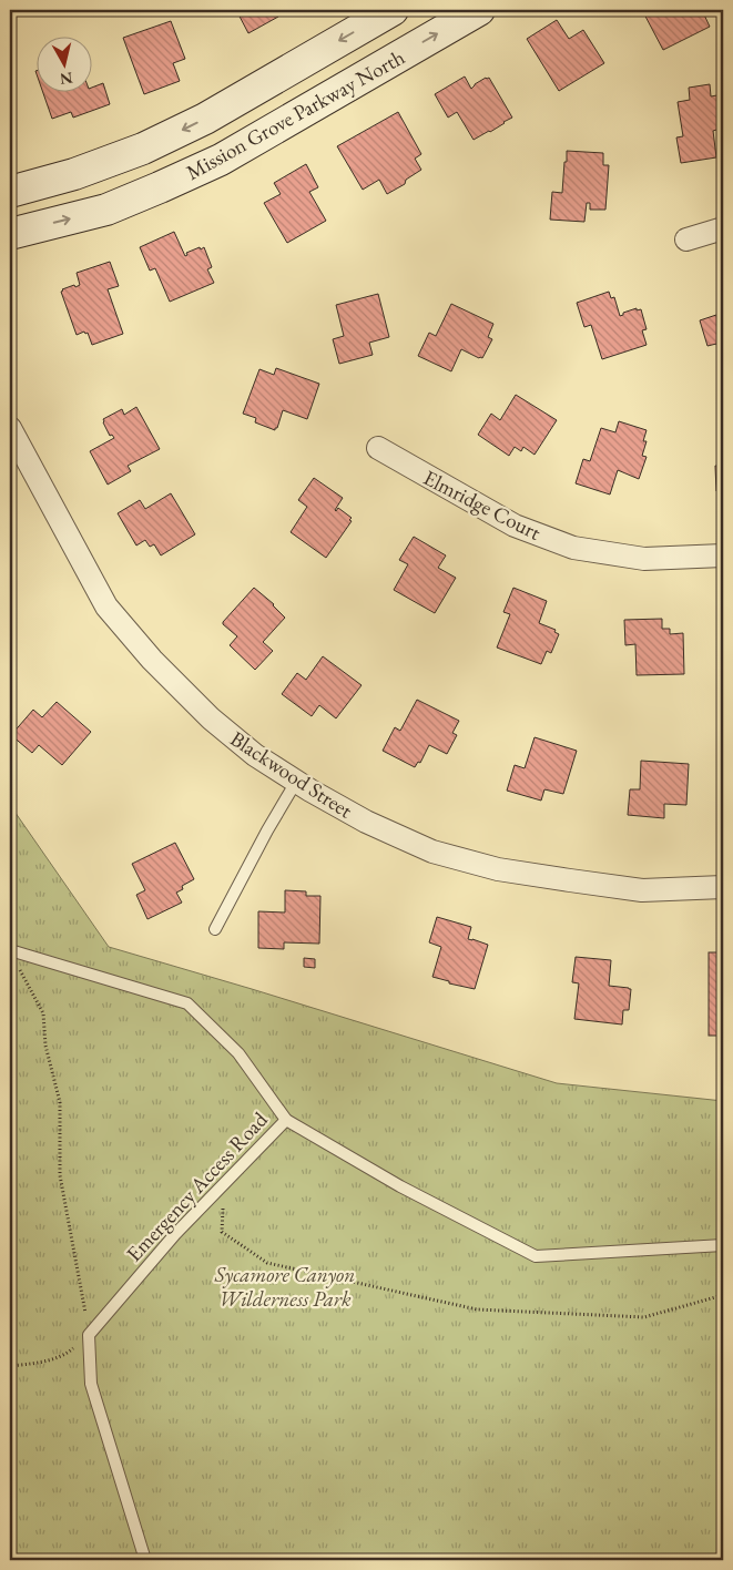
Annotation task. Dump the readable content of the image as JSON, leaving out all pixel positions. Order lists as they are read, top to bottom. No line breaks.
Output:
{"streets":{"street":["Mission Grove Parkway North","Elmridge Court","Blackwood Street"],"lane":["Emergency Access Road"]},"parks":["Sycamore Canyon Wilderness Park"],"north":"bottom"}
